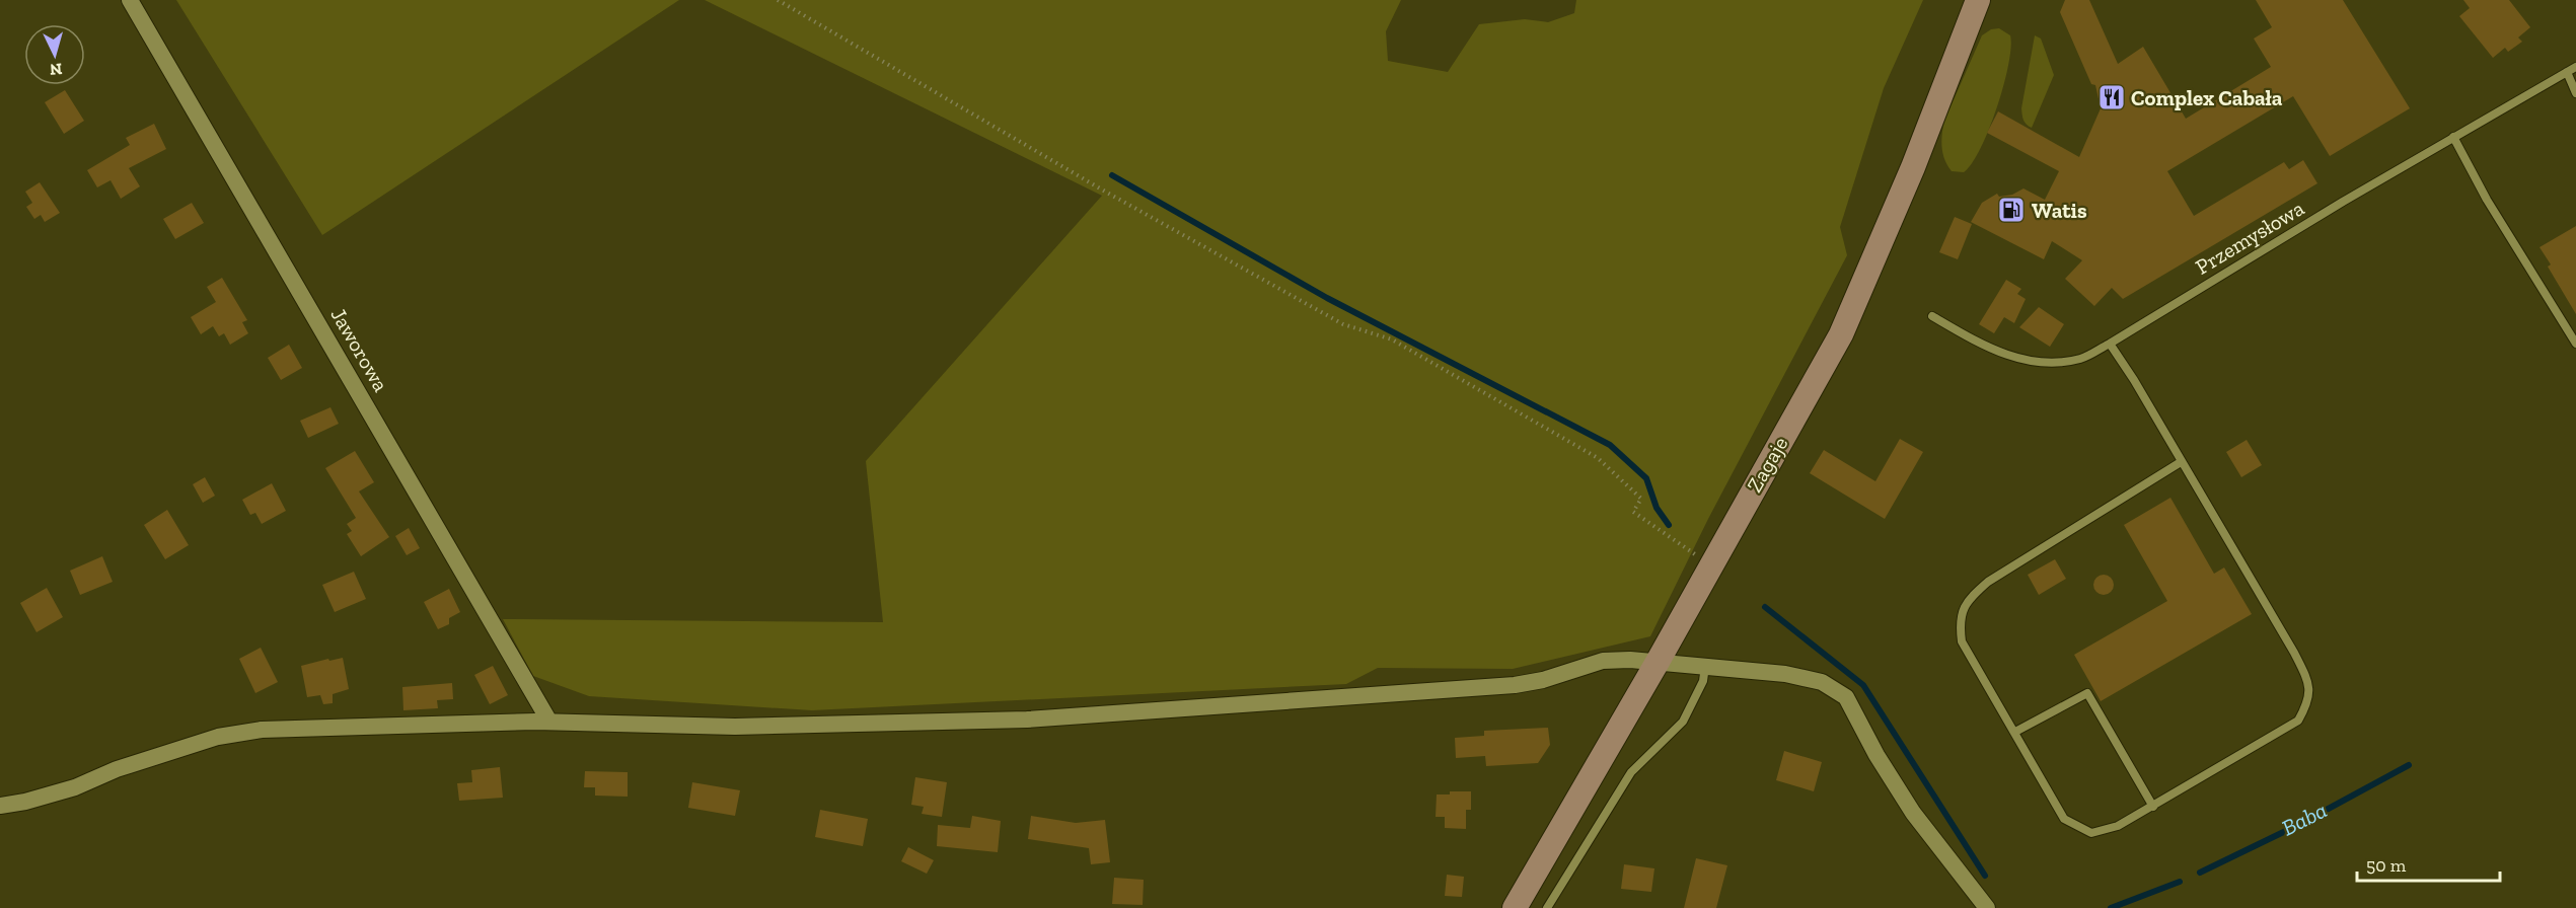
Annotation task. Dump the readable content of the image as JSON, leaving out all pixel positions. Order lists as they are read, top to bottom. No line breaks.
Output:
{"streets":{"main road":["Zagaje"],"street":["Jaworowa"],"lane":["Przemysłowa"]},"water":["Baba"],"places":{"restaurant":["Complex Cabała"],"fuel station":["Watis"]},"scale_bar":"50 m","north":"bottom"}
